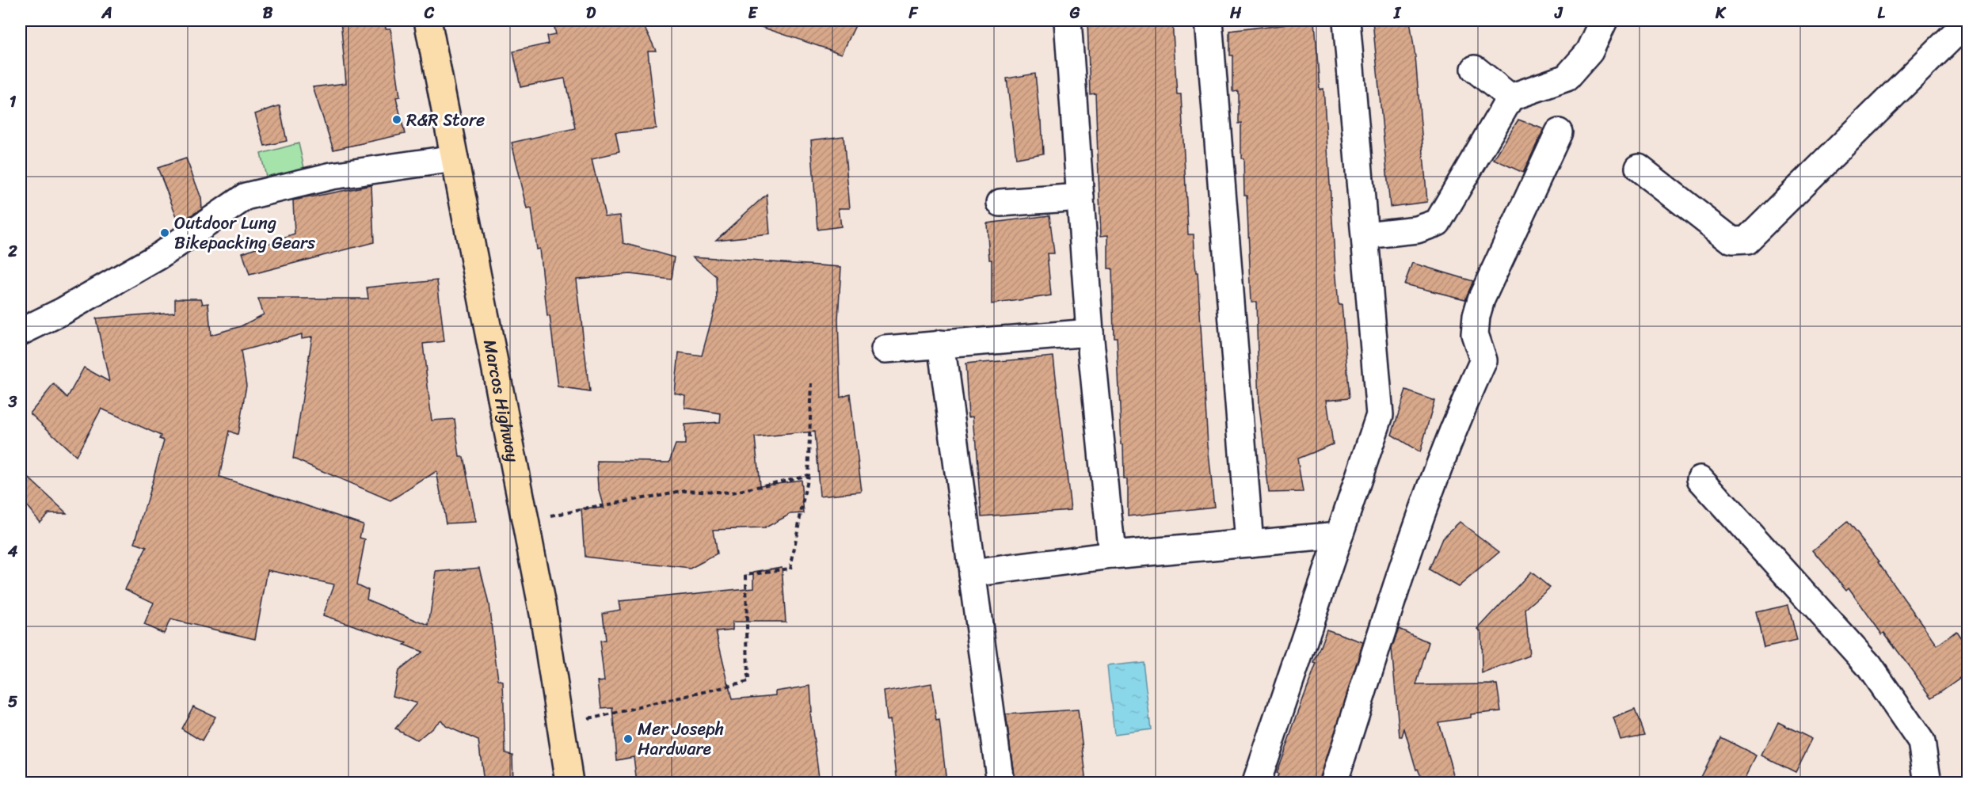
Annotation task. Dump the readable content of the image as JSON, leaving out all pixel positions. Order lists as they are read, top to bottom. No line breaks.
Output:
{"streets":{"main road":["Marcos Highway"]},"places":["R&R Store","Outdoor Lung Bikepacking Gears","Mer Joseph Hardware"],"grid":{"columns":["A","B","C","D","E","F","G","H","I","J","K","L"],"rows":["1","2","3","4","5"]}}
